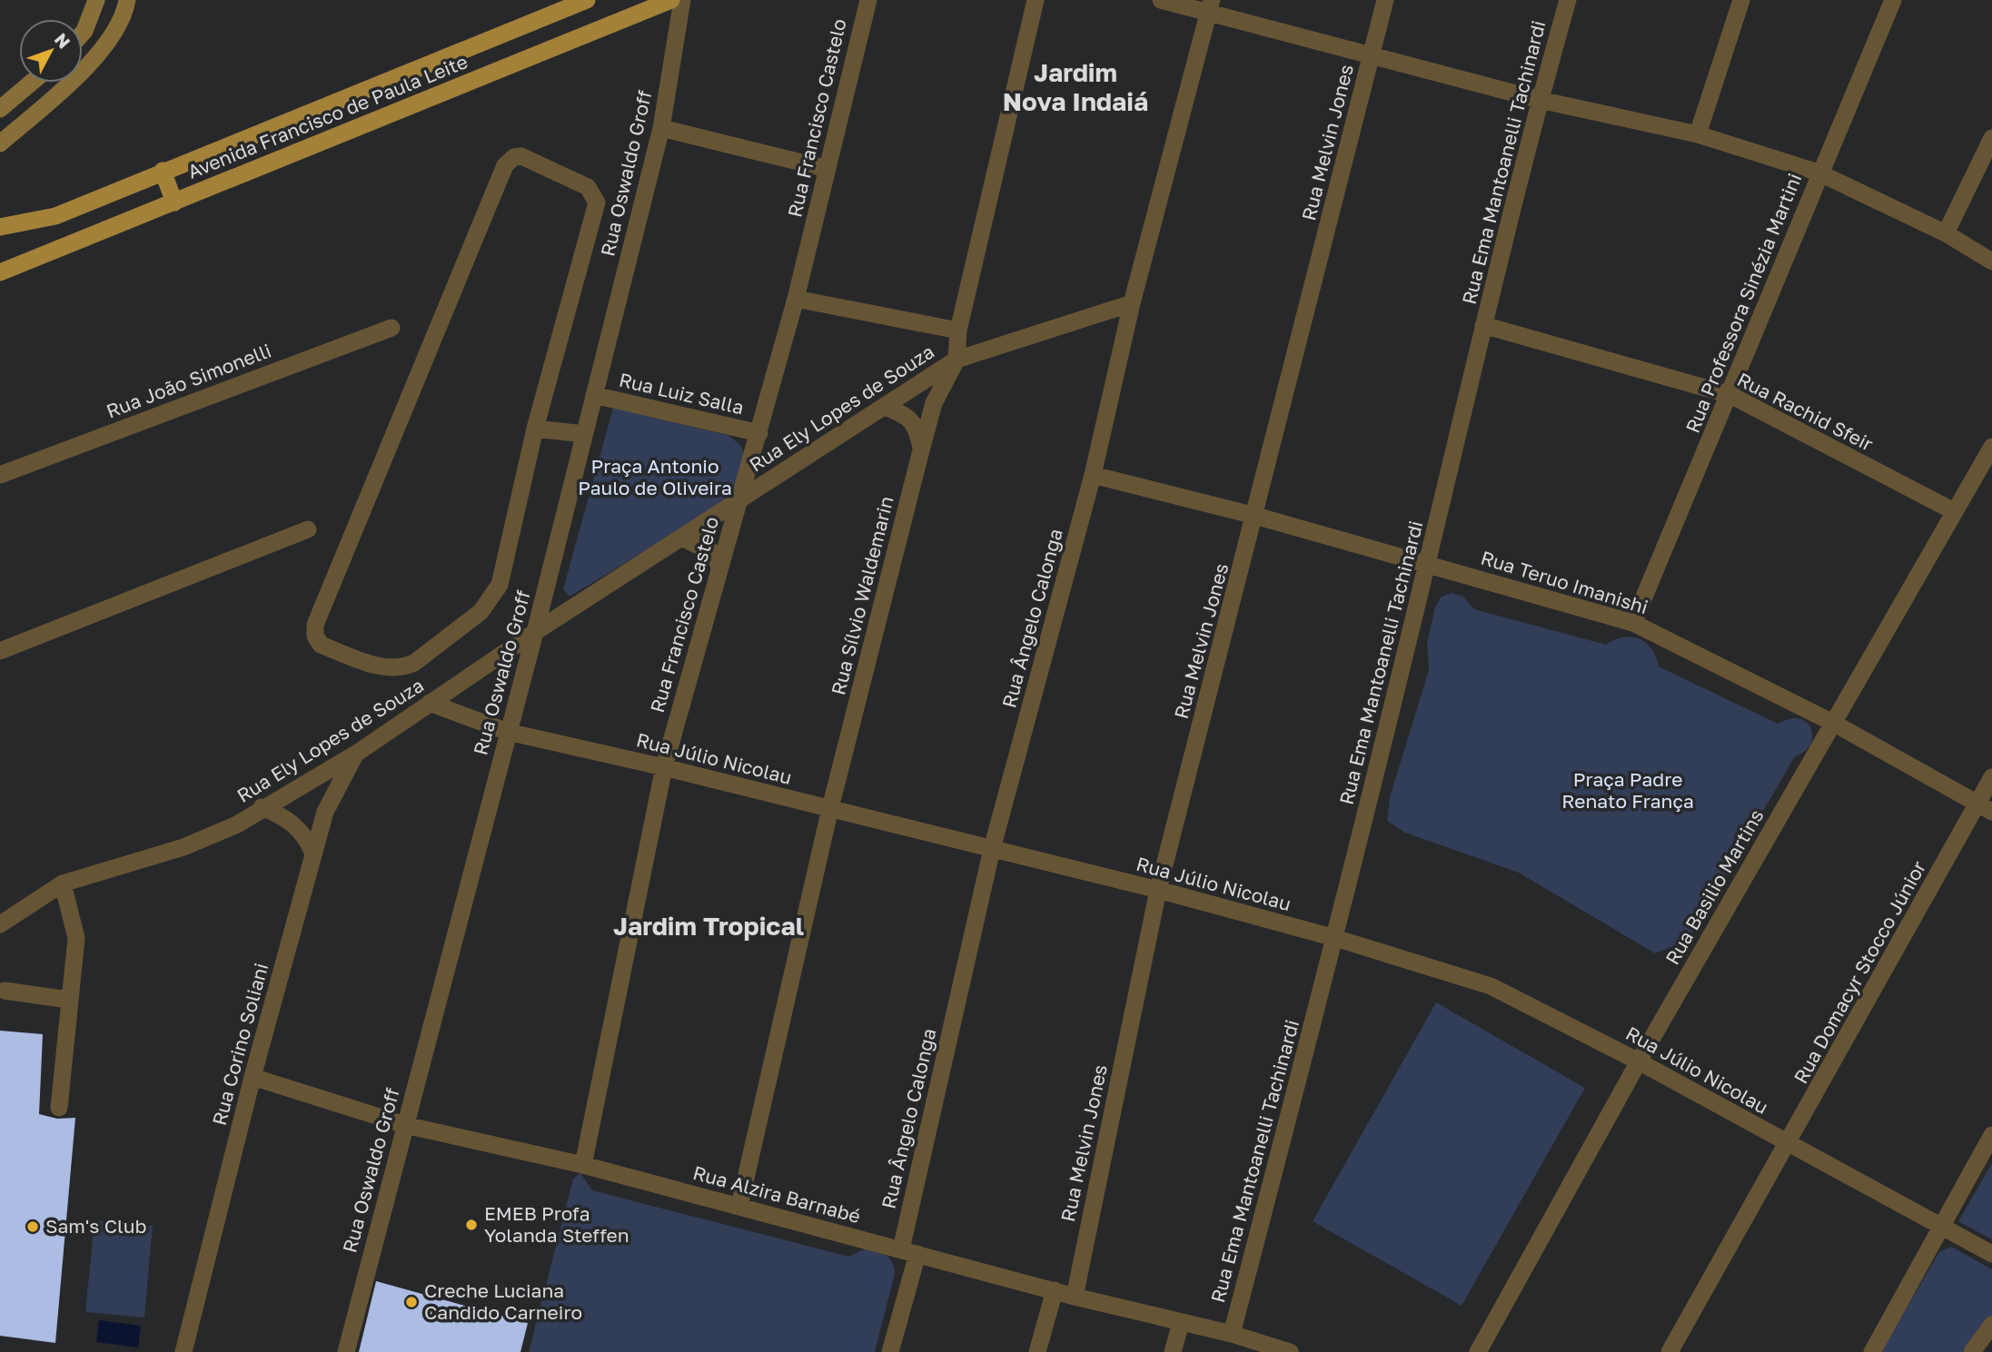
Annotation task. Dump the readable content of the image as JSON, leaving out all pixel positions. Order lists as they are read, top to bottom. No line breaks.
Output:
{"streets":{"main road":["Avenida Francisco de Paula Leite"],"street":["Rua Francisco Castelo","Rua Melvin Jones","Rua Ema Mantoanelli Tachinardi","Rua Oswaldo Groff","Rua Professora Sinézia Martini","Rua João Simonelli","Rua Luiz Salla","Rua Ely Lopes de Souza","Rua Rachid Sfeir","Rua Teruo Imanishi","Rua Sílvio Waldemarin","Rua Ângelo Calonga","Rua Júlio Nicolau","Rua Basilio Martins","Rua Domacyr Stocco Júnior","Rua Corino Soliani","Rua Alzira Barnabé"]},"crossings":[["Rua Francisco Castelo","Rua Luiz Salla"],["Rua Francisco Castelo","Rua Ely Lopes de Souza"],["Rua Francisco Castelo","Rua Júlio Nicolau"],["Rua Francisco Castelo","Rua Alzira Barnabé"],["Rua Melvin Jones","Rua Teruo Imanishi"],["Rua Melvin Jones","Rua Júlio Nicolau"],["Rua Melvin Jones","Rua Alzira Barnabé"],["Rua Ema Mantoanelli Tachinardi","Rua Rachid Sfeir"],["Rua Ema Mantoanelli Tachinardi","Rua Teruo Imanishi"],["Rua Ema Mantoanelli Tachinardi","Rua Júlio Nicolau"],["Rua Ema Mantoanelli Tachinardi","Rua Alzira Barnabé"],["Rua Oswaldo Groff","Rua Luiz Salla"],["Rua Oswaldo Groff","Rua Ely Lopes de Souza"],["Rua Oswaldo Groff","Rua Júlio Nicolau"],["Rua Oswaldo Groff","Rua Alzira Barnabé"],["Rua Professora Sinézia Martini","Rua Rachid Sfeir"],["Rua Professora Sinézia Martini","Rua Teruo Imanishi"],["Rua Ely Lopes de Souza","Rua Sílvio Waldemarin"],["Rua Ely Lopes de Souza","Rua Ângelo Calonga"],["Rua Ely Lopes de Souza","Rua Júlio Nicolau"],["Rua Ely Lopes de Souza","Rua Corino Soliani"],["Rua Rachid Sfeir","Rua Basilio Martins"],["Rua Teruo Imanishi","Rua Ângelo Calonga"],["Rua Teruo Imanishi","Rua Basilio Martins"],["Rua Teruo Imanishi","Rua Domacyr Stocco Júnior"],["Rua Sílvio Waldemarin","Rua Júlio Nicolau"],["Rua Sílvio Waldemarin","Rua Alzira Barnabé"],["Rua Ângelo Calonga","Rua Júlio Nicolau"],["Rua Ângelo Calonga","Rua Alzira Barnabé"],["Rua Júlio Nicolau","Rua Basilio Martins"],["Rua Júlio Nicolau","Rua Domacyr Stocco Júnior"],["Rua Corino Soliani","Rua Alzira Barnabé"]],"districts":["Jardim Nova Indaiá","Jardim Tropical"],"parks":["Praça Antonio Paulo de Oliveira","Praça Padre Renato França"],"places":["EMEB Profª Yolanda Steffen","Sam's Club","Creche Luciana Candido Carneiro"],"north":"top right"}
